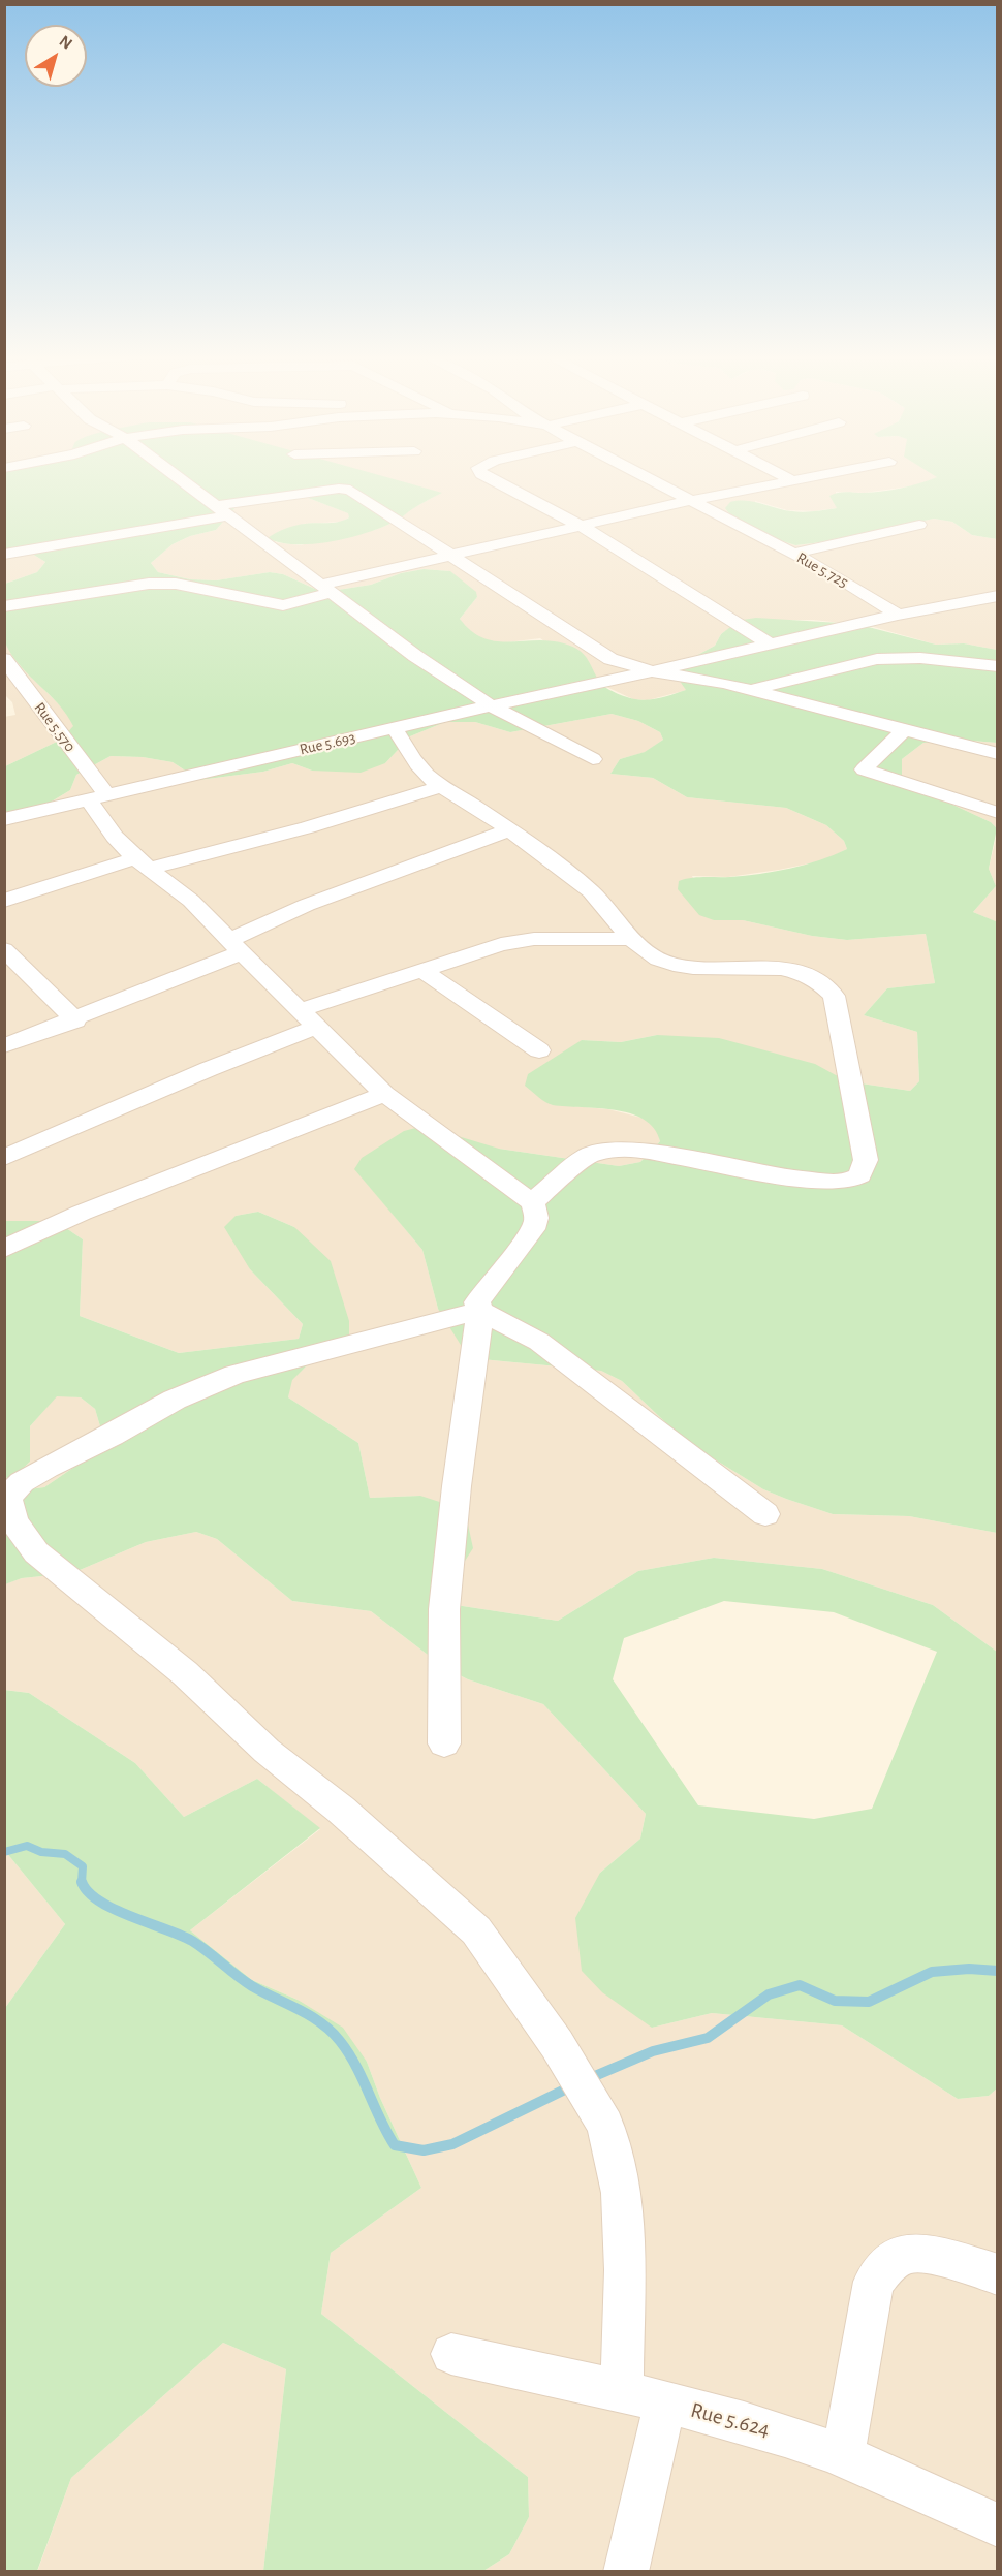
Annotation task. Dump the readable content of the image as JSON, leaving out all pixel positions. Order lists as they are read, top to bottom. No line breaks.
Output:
{"streets":{"street":["Rue 5.725","Rue 5.570","Rue 5.693","Rue 5.624"]},"crossings":[["Rue 5.570","Rue 5.693"]],"north":"top right"}
